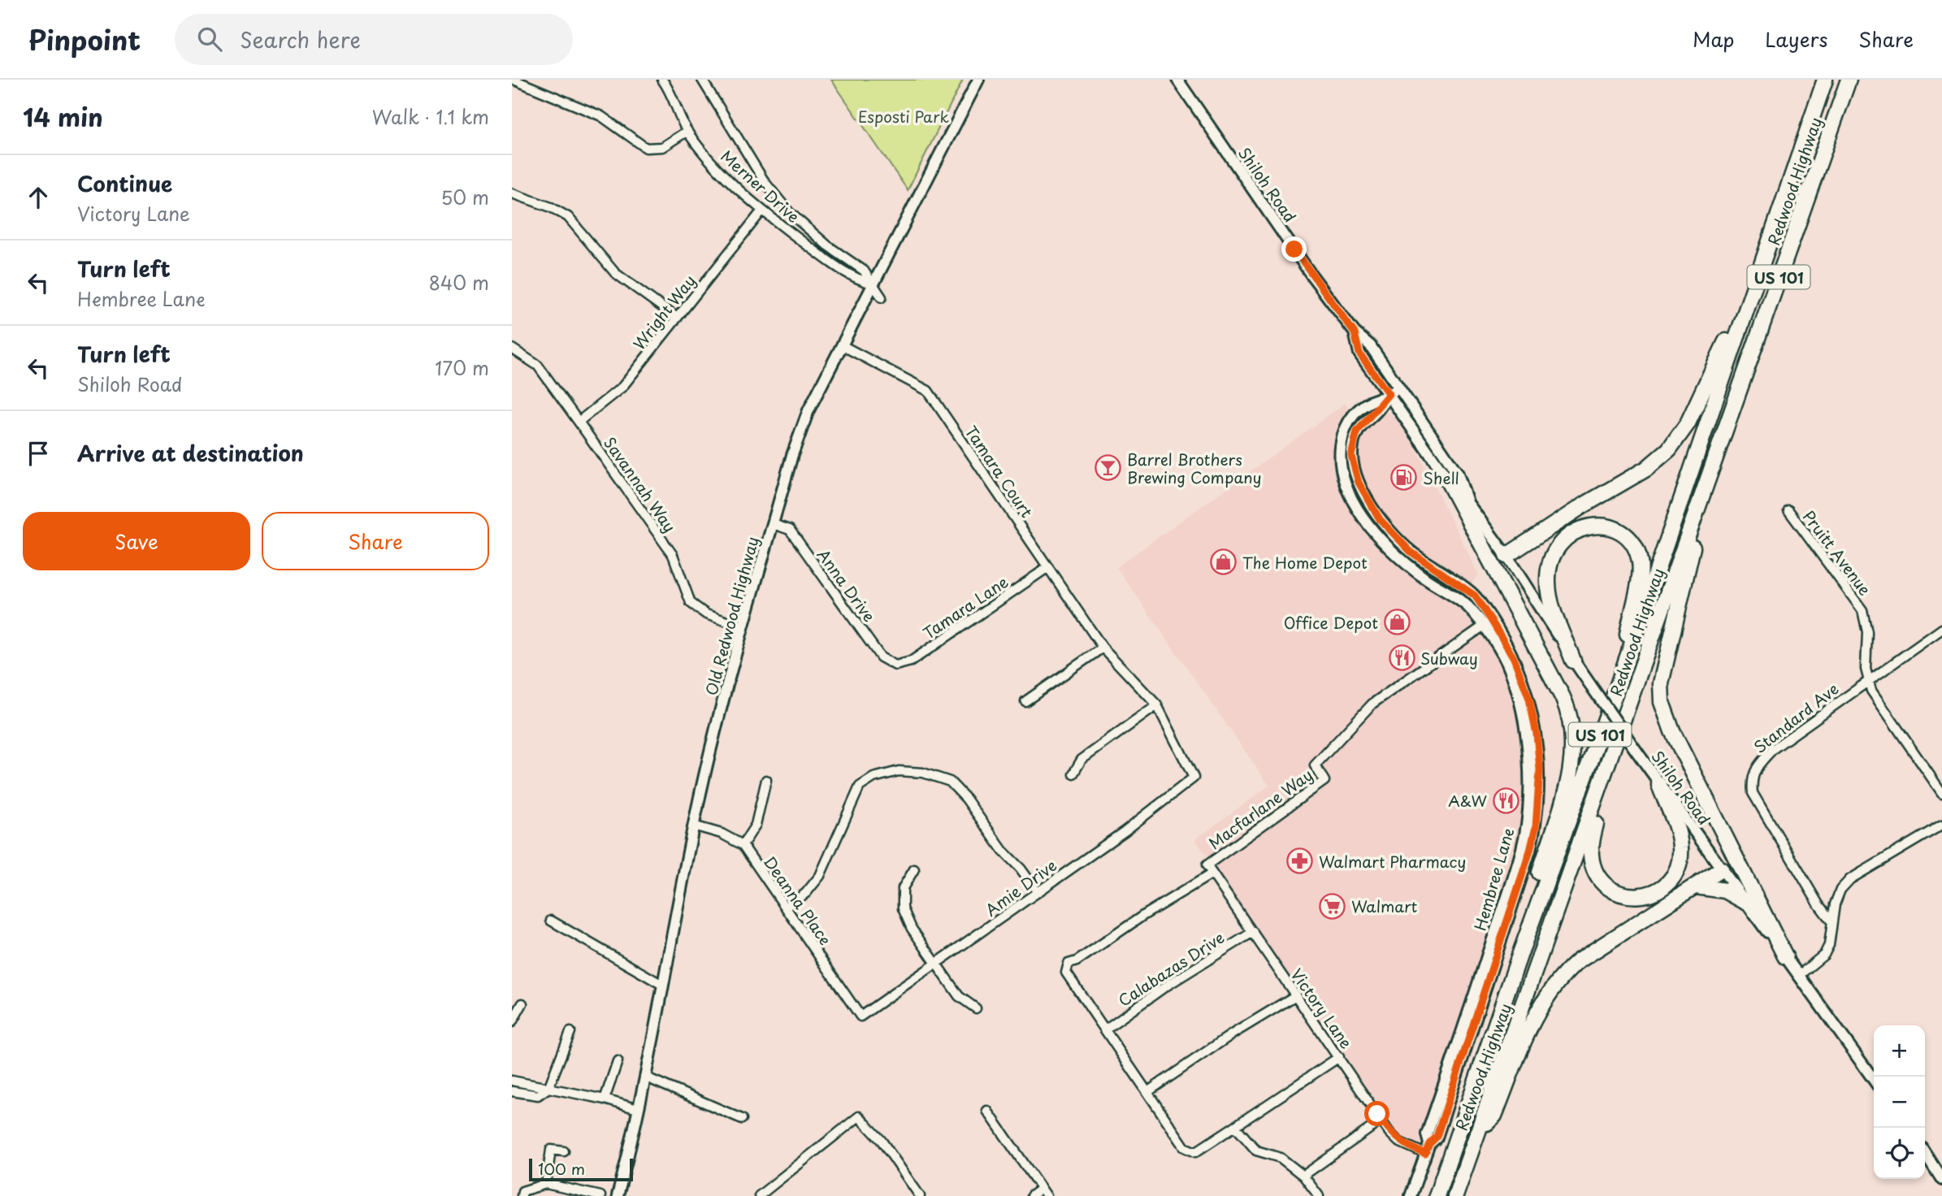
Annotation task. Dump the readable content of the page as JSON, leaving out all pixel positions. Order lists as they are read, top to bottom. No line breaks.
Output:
{"streets":{"highway":["Redwood Highway","US 101"],"main road":["Shiloh Road","Old Redwood Highway","Hembree Lane"],"street":["Merner Drive","Wright Way","Tamara Court","Savannah Way","Pruitt Avenue","Anna Drive","Tamara Lane","Standard Ave","Macfarlane Way","Amie Drive","Deanna Place","Calabazas Drive","Victory Lane"]},"crossings":[["Shiloh Road","Hembree Lane"],["Merner Drive","Wright Way"],["Merner Drive","Old Redwood Highway"],["Wright Way","Savannah Way"],["Tamara Court","Tamara Lane"],["Tamara Court","Old Redwood Highway"],["Tamara Court","Amie Drive"],["Savannah Way","Old Redwood Highway"],["Pruitt Avenue","Standard Ave"],["Anna Drive","Tamara Lane"],["Anna Drive","Old Redwood Highway"],["Old Redwood Highway","Deanna Place"],["Macfarlane Way","Hembree Lane"],["Macfarlane Way","Victory Lane"],["Hembree Lane","Victory Lane"],["Amie Drive","Deanna Place"],["Calabazas Drive","Victory Lane"]],"parks":["Esposti Park"],"places":{"bar":["Barrel Brothers Brewing Company"],"fuel station":["Shell"],"shop":["The Home Depot","Office Depot"],"restaurant":["Subway","A&W"],"pharmacy":["Walmart Pharmacy"],"supermarket":["Walmart"]},"scale_bar":"100 m","page":{"header":"Pinpoint","search":"Search here","nav":["Map","Layers","Share"],"heading":["14 min","Walk · 1.1 km"],"list":[["Continue","Victory Lane","50 m"],["Turn left","Hembree Lane","840 m"],["Turn left","Shiloh Road","170 m"],"Arrive at destination"],"buttons":["Save","Share"],"map_buttons":["+","−"],"scale":"100 m"}}
